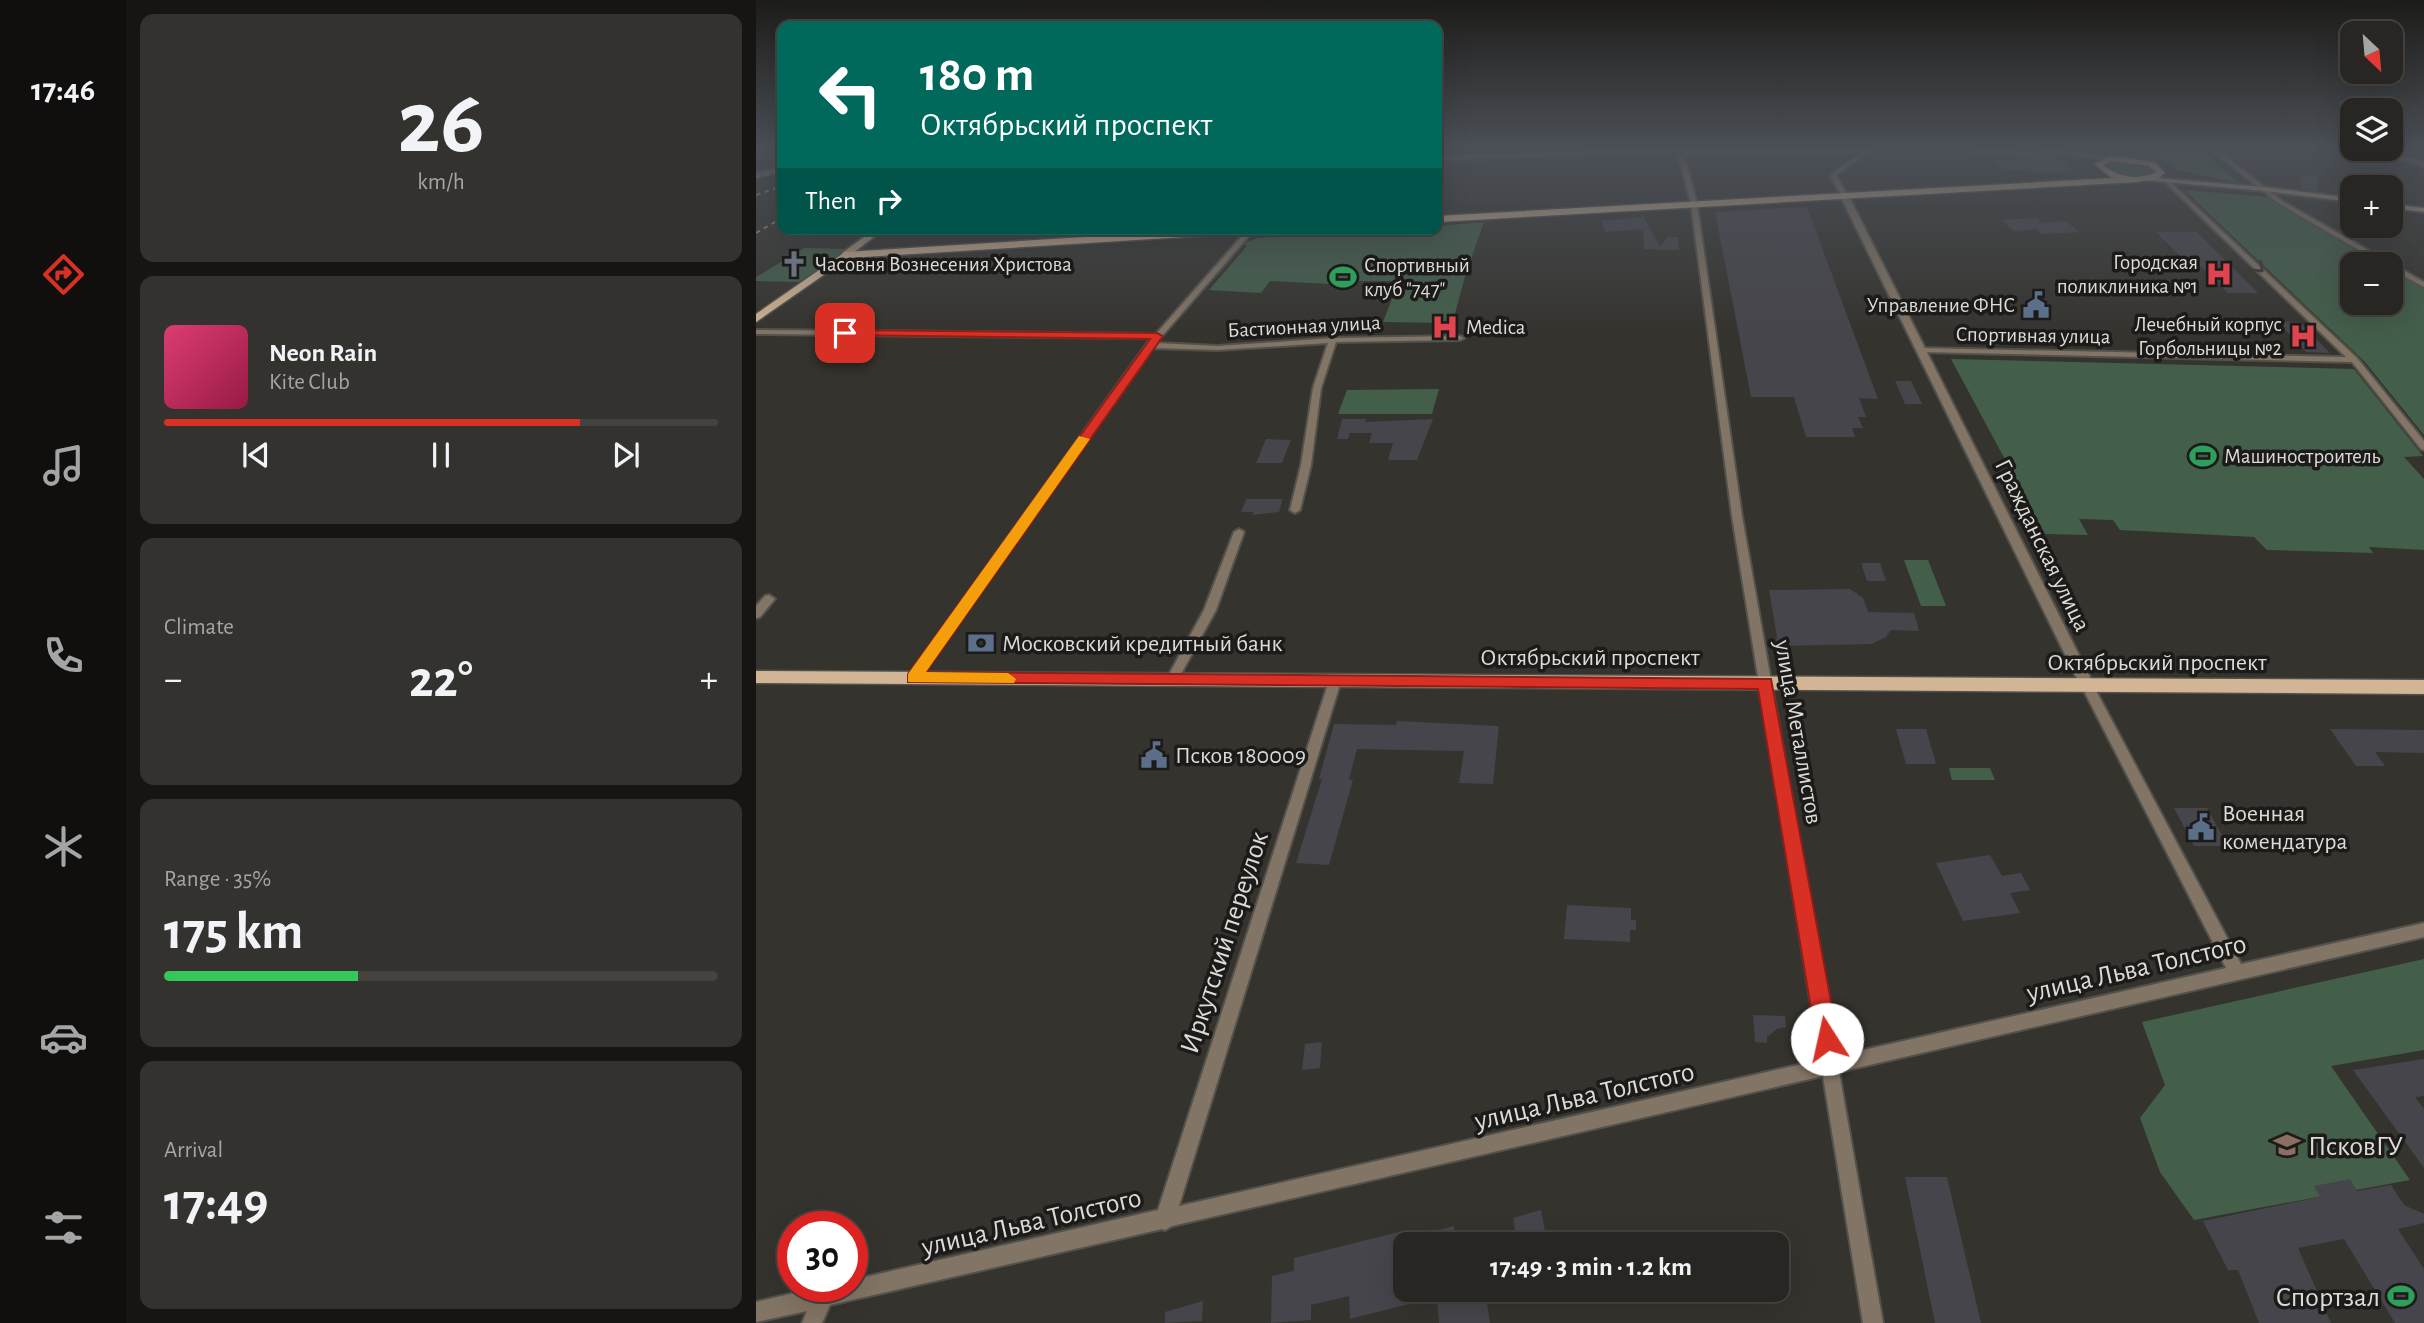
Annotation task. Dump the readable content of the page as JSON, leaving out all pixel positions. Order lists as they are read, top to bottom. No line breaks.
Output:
{"streets":{"main road":["Октябрьский проспект"],"street":["Бастионная улица","Спортивная улица","Гражданская улица","улица Металлистов","Иркутский переулок","улица Льва Толстого"]},"crossings":[["Спортивная улица","Гражданская улица"],["Гражданская улица","Октябрьский проспект"],["Гражданская улица","улица Льва Толстого"],["Октябрьский проспект","улица Металлистов"],["Октябрьский проспект","Иркутский переулок"],["улица Металлистов","улица Льва Толстого"],["Иркутский переулок","улица Льва Толстого"]],"places":{"church":["Часовня Вознесения Христова"],"hospital":["Городская поликлиника №1","Medica","Лечебный корпус Горбольницы №2"],"sports":["Спортивный клуб \"747\"","Машиностроитель","Спортзал"],"public building":["Управление ФНС","Псков 180009","Военная комендатура"],"bank":["Московский кредитный банк"],"school or university":["ПсковГУ"]},"north":"bottom right","page":{"tabs":"17:46","tile":[["26","km/h"],"Climate",["Range · 35%","175 km"],["Arrival","17:49"]],"map_buttons":["+","−"],"turn":["180 m","Октябрьский проспект"],"then":"Then","song":["Neon Rain","Kite Club"],"heat":["−","22°","+"],"limit":"30","trip":"17:49 · 3 min · 1.2 km"}}
